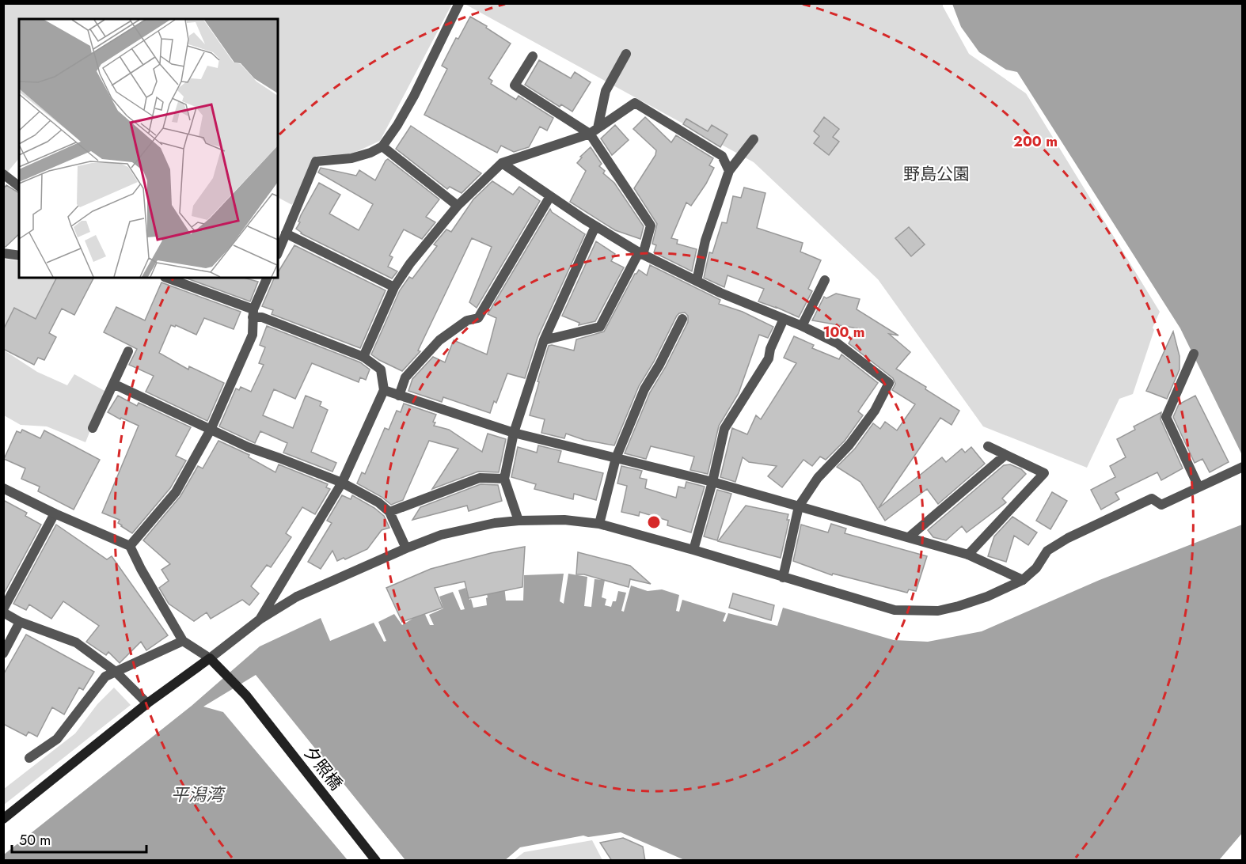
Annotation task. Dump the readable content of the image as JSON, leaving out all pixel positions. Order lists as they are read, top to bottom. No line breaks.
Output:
{"streets":{"street":["夕照橋"]},"water":["平潟湾"],"parks":["野島公園"],"scale_bar":"50 m","rings":["200 m","100 m"]}
